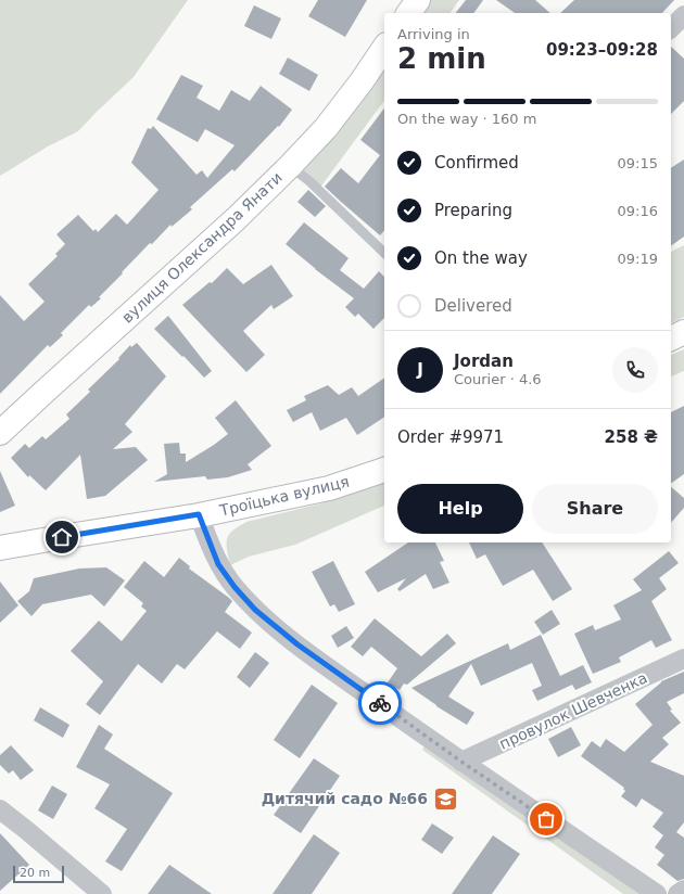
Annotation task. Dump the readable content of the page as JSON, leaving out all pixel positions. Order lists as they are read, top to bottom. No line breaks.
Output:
{"streets":{"street":["вулиця Олександра Янати","Троїцька вулиця","провулок Шевченка"]},"places":{"school or university":["Дитячий садо №66"]},"scale_bar":"20 m","page":{"heading":["2 min","Arriving in","09:23–09:28"],"panel":["Jordan","Courier · 4.6","Order #9971","258 ₴"],"bar":"On the way · 160 m","list":[["Confirmed","09:15"],["Preparing","09:16"],["On the way","09:19"],"Delivered"],"round":"J","buttons":["Help","Share"],"scale":"20 m"}}
